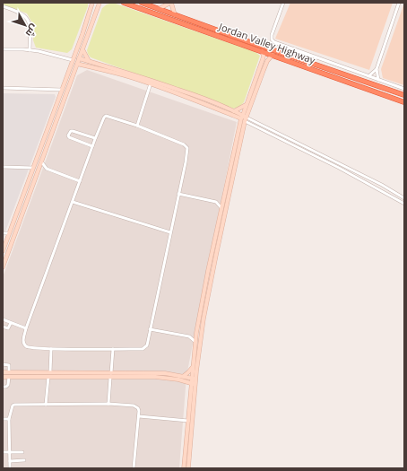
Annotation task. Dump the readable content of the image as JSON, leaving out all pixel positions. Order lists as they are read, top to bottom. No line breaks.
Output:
{"streets":{"highway":["Jordan Valley Highway"]},"north":"bottom right"}
